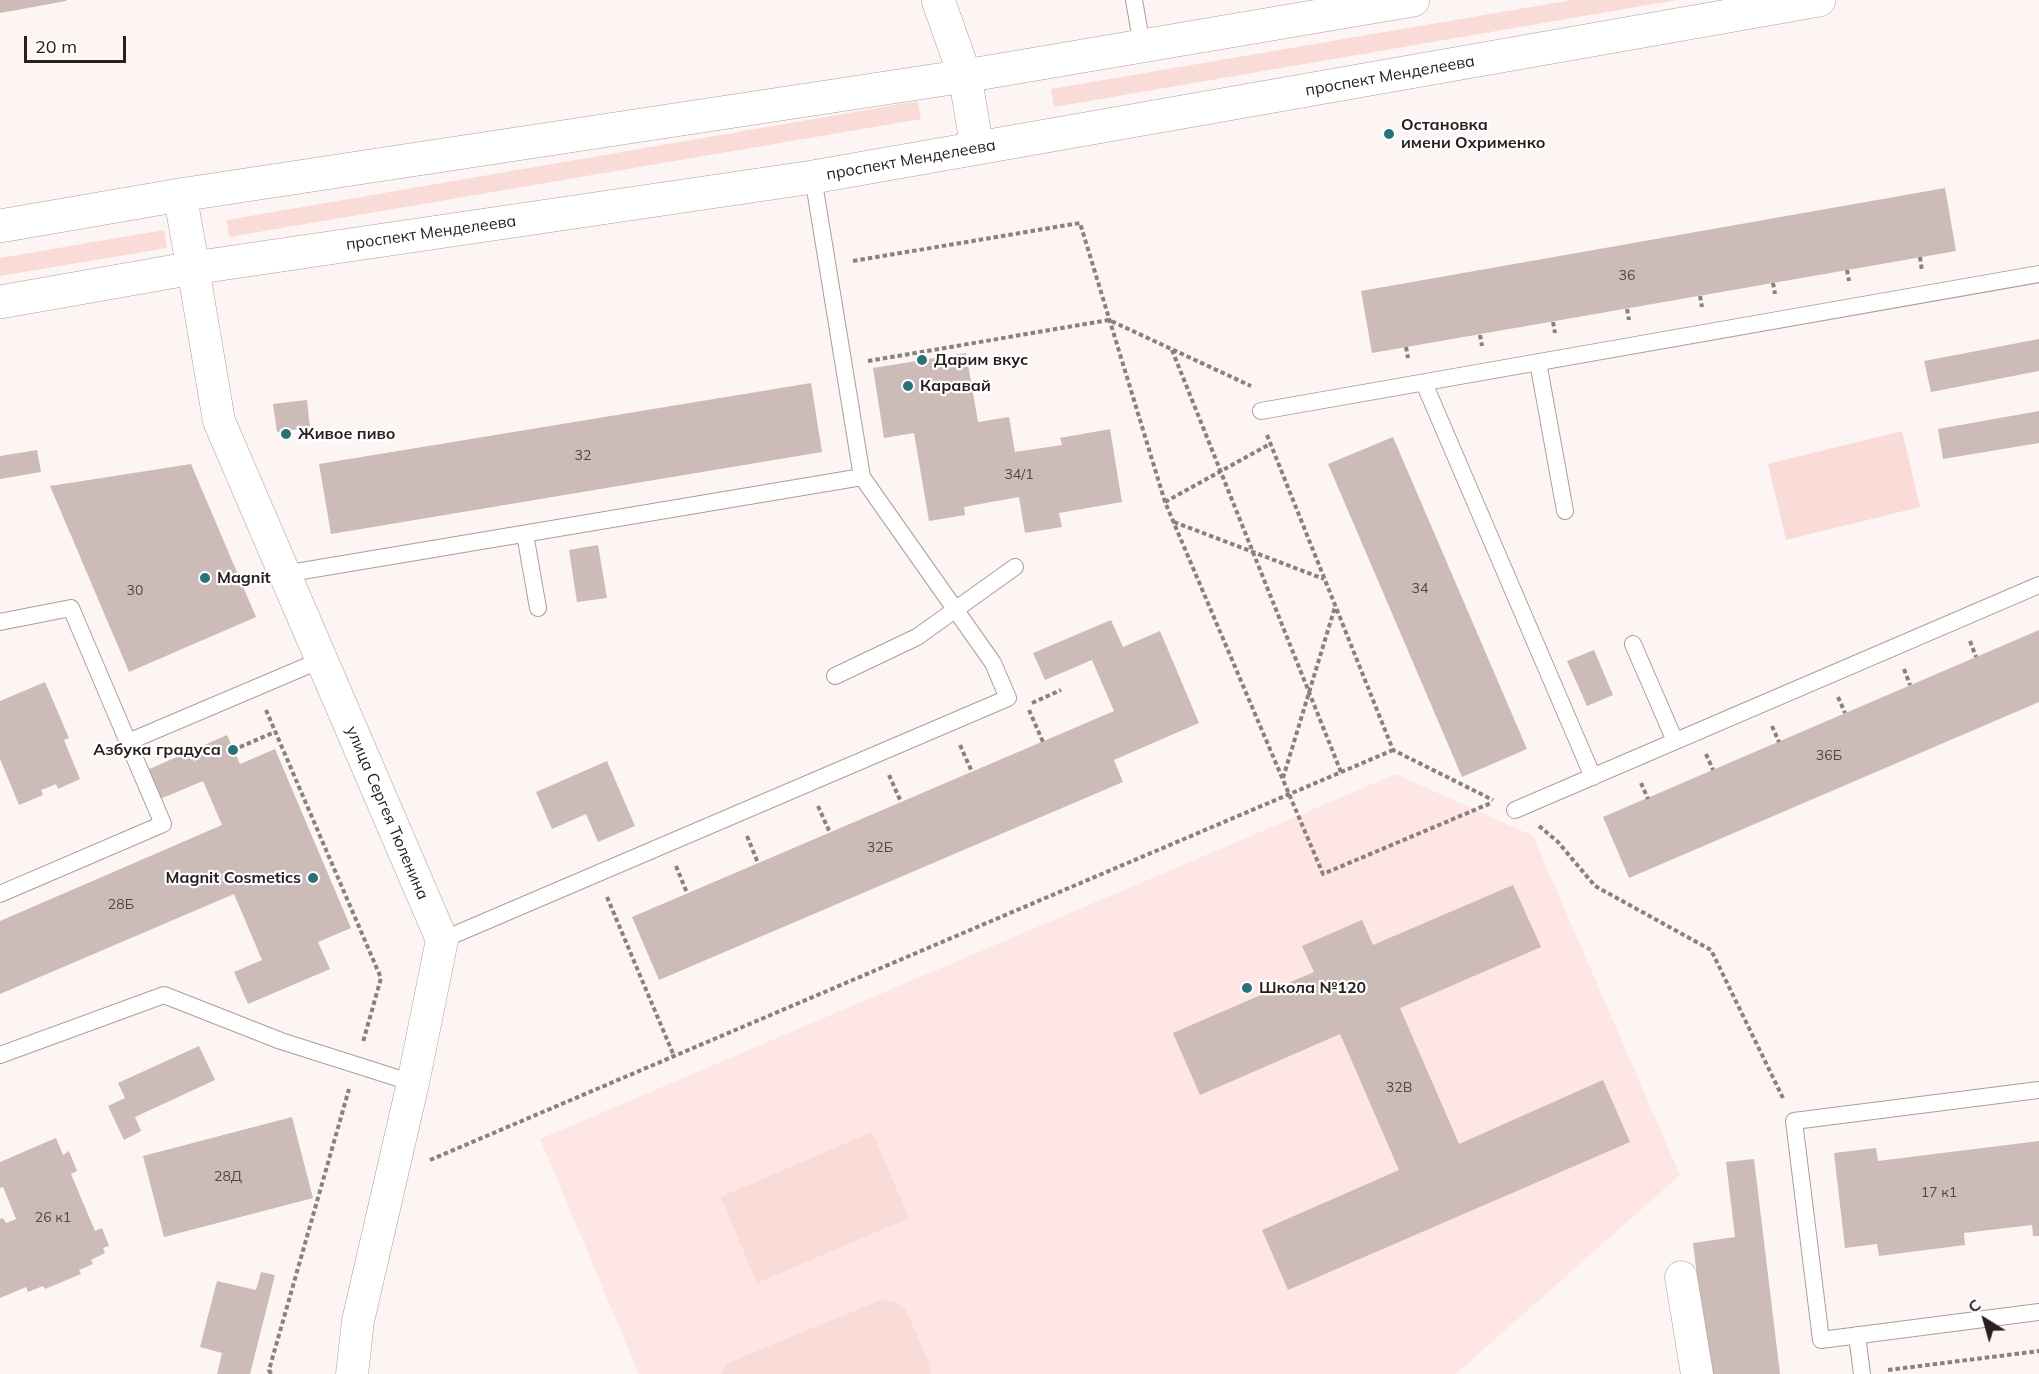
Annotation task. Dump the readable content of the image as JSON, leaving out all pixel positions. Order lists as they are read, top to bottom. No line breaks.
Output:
{"streets":{"main road":["проспект Менделеева"],"street":["улица Сергея Тюленина"]},"crossings":[["проспект Менделеева","улица Сергея Тюленина"]],"places":["Остановка имени Охрименко","Дарим вкус","Каравай","Живое пиво","Magnit","Азбука градуса","Magnit Cosmetics","Школа №120"],"house_numbers":["36","32","34/1","34","30","36Б","32Б","28Б","32В","28Д","17 к1","26 к1"],"scale_bar":"20 m","north":"top left"}
